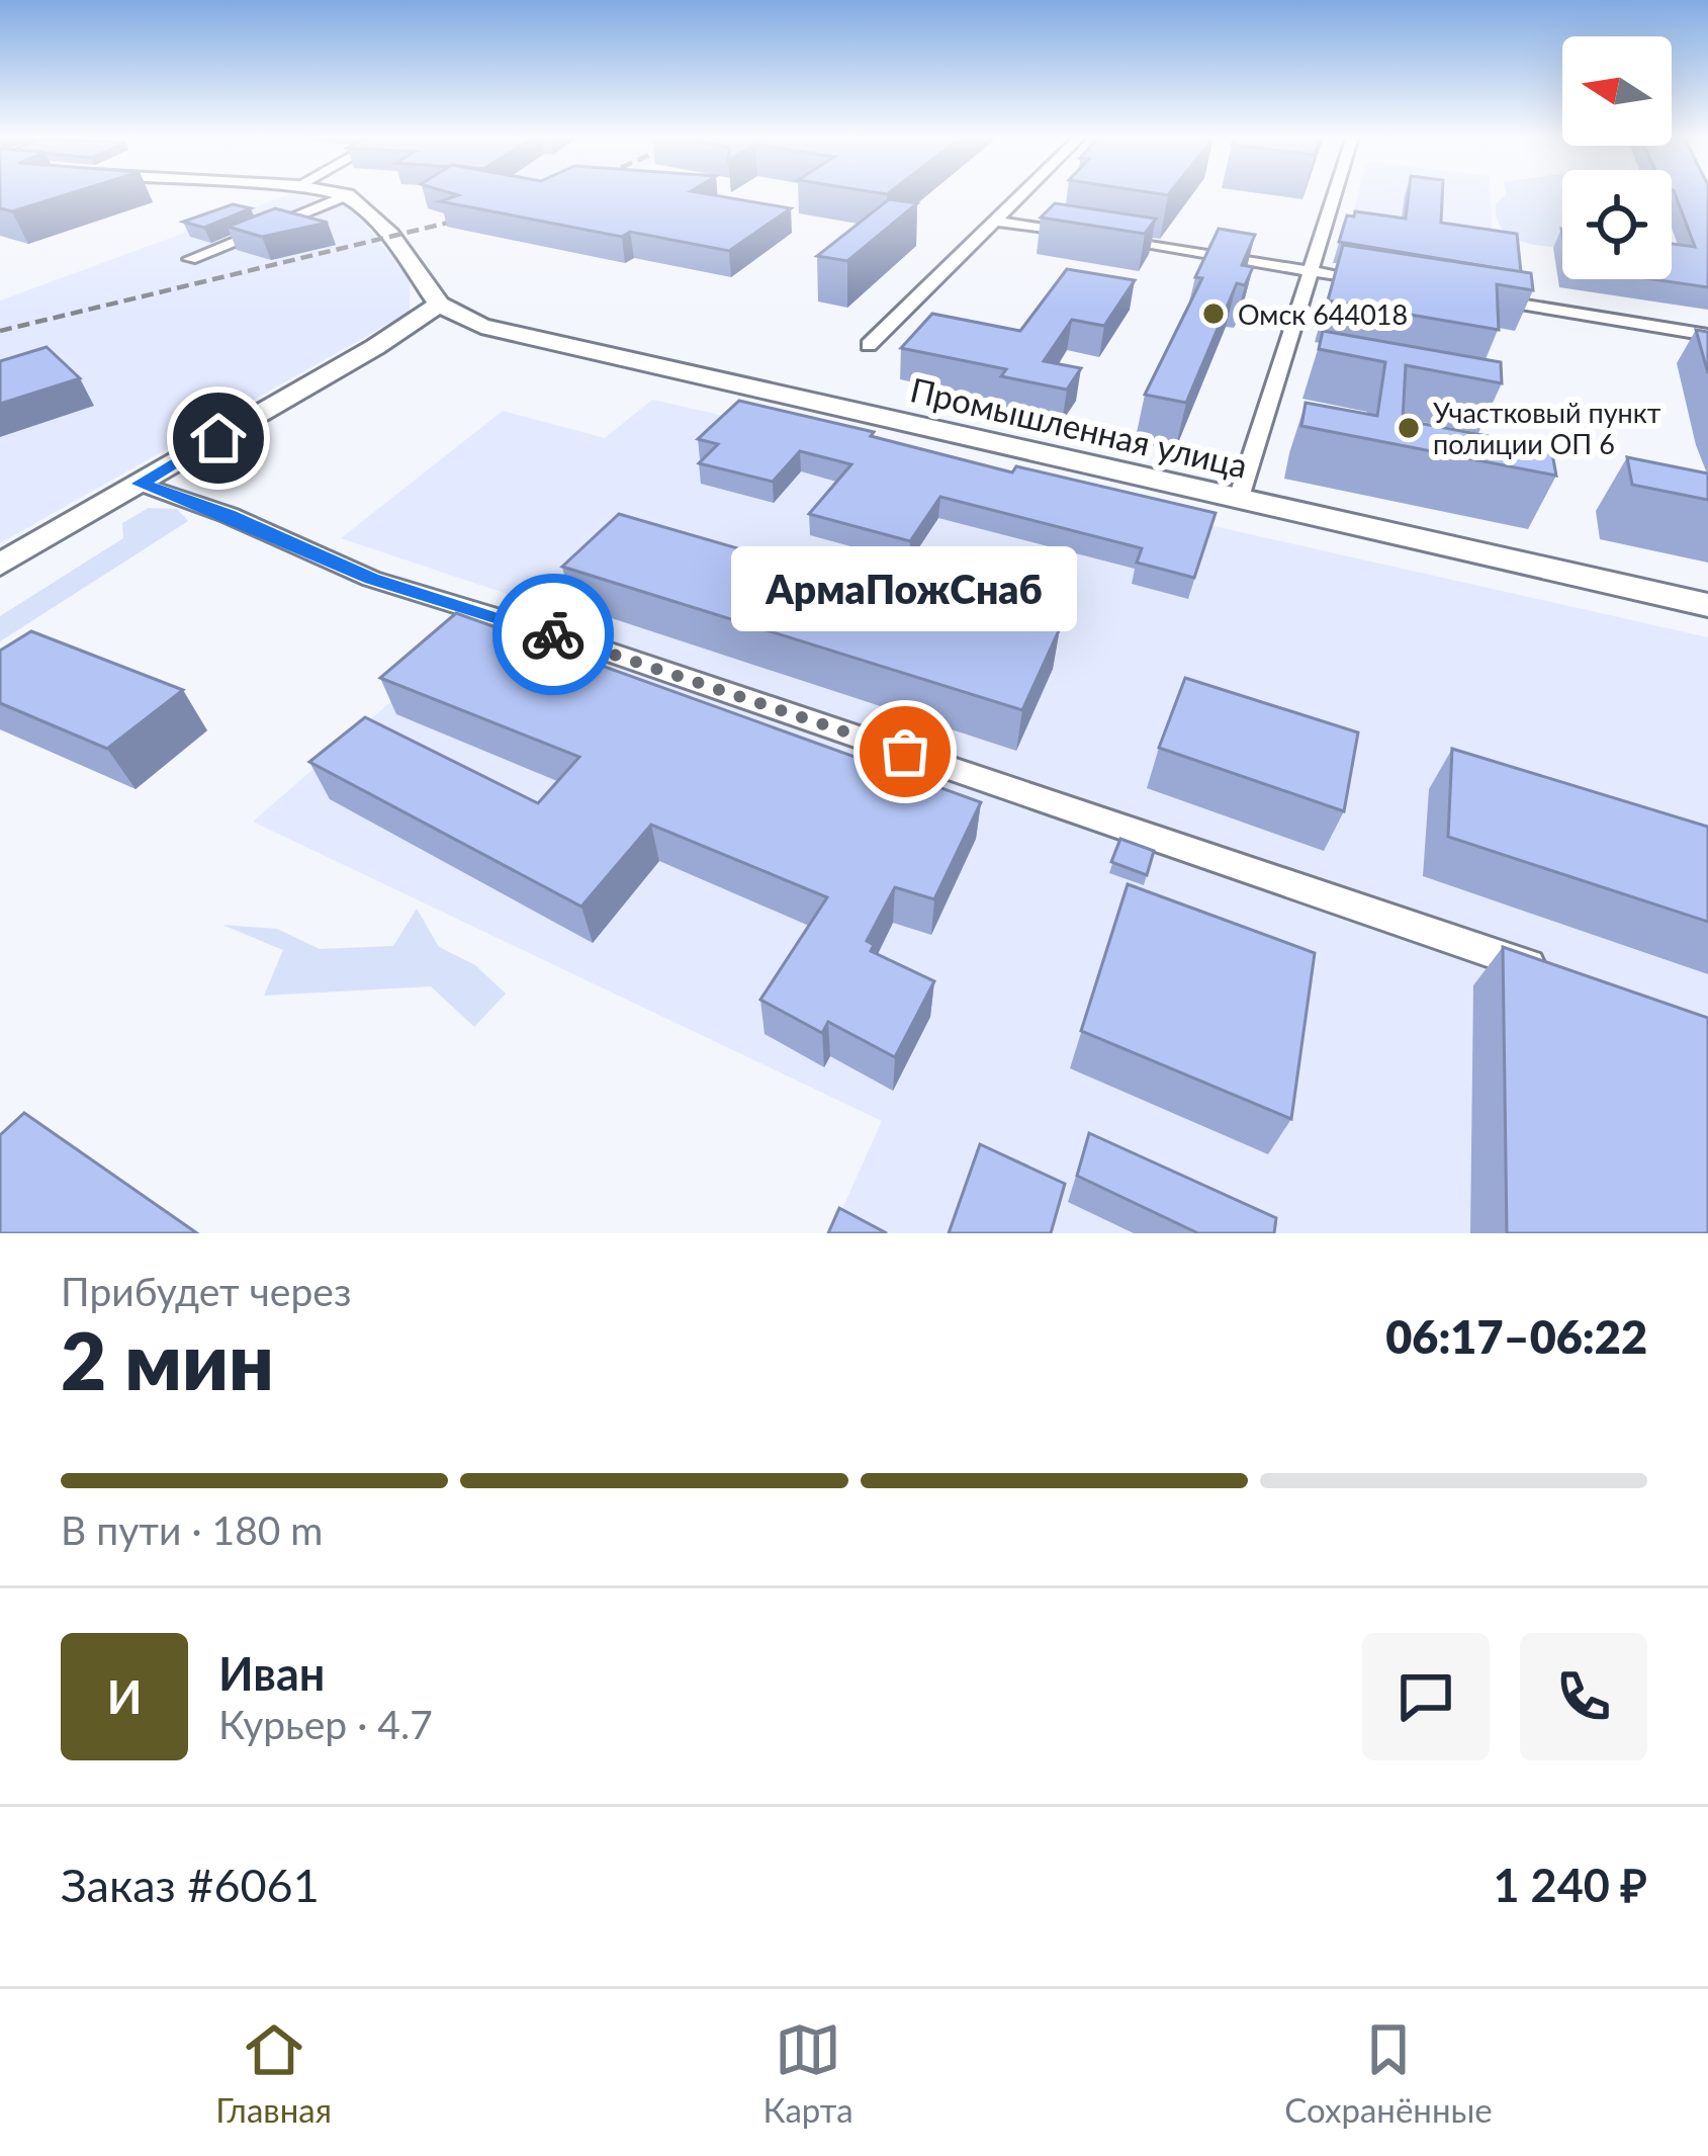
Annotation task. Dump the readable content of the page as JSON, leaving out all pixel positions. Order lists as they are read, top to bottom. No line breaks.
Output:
{"streets":{"main road":["Промышленная улица"]},"places":["Омск 644018","Участковый пункт полиции ОП 6","АрмаПожСнаб"],"north":"left","page":{"bubble":"АрмаПожСнаб","heading":["2 мин","Прибудет через","06:17–06:22"],"panel":["Иван","Курьер · 4.7","Заказ #6061","1 240 ₽"],"bar":"В пути · 180 m","round":"И","tabs":["Главная","Карта","Сохранённые"]}}
